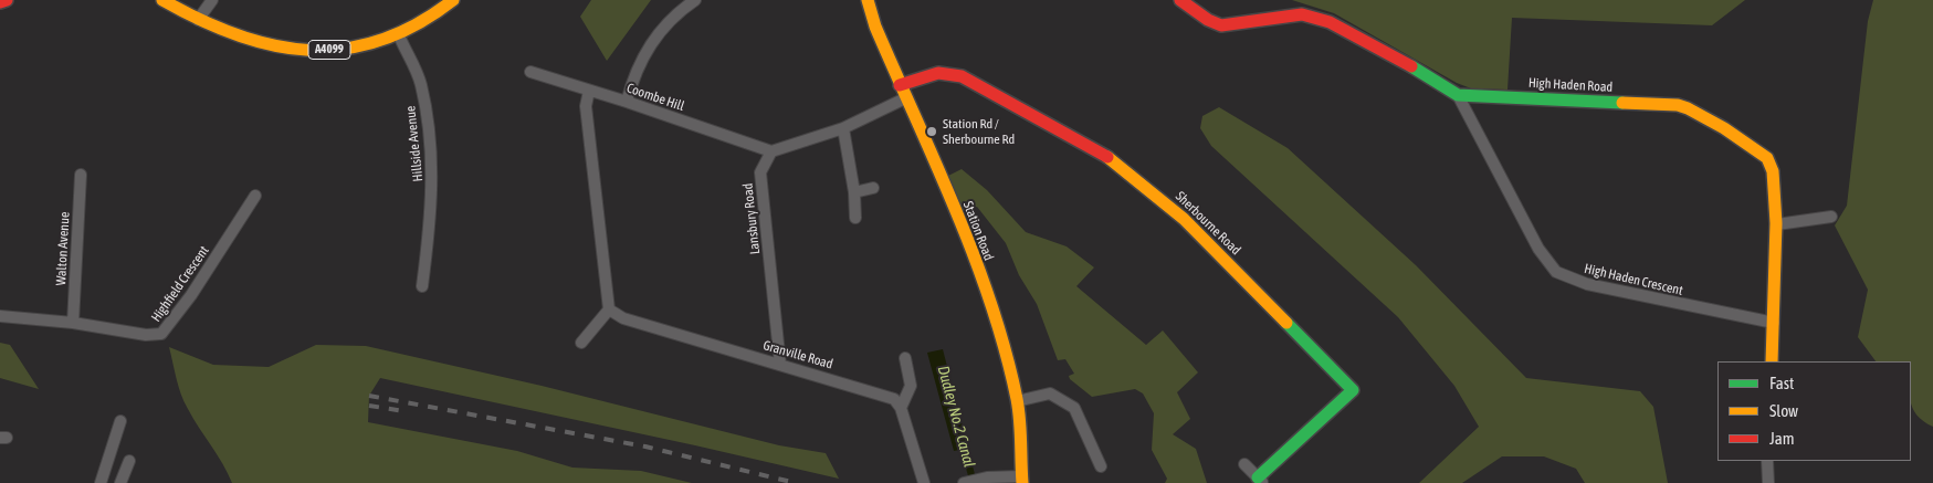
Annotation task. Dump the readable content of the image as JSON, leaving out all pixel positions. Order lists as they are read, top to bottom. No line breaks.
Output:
{"streets":{"street":["A4099","High Haden Road","Coombe Hill","Hillside Avenue","Lansbury Road","Sherbourne Road","Station Road","Walton Avenue","High Haden Crescent","Highfield Crescent","Granville Road"]},"crossings":[["A4099","Hillside Avenue"],["High Haden Road","High Haden Crescent"],["Coombe Hill","Lansbury Road"],["Lansbury Road","Granville Road"],["Sherbourne Road","Station Road"],["Walton Avenue","Highfield Crescent"]],"water":["Dudley No.2 Canal"],"places":["Station Rd / Sherbourne Rd"],"legend":["Fast","Slow","Jam"]}
